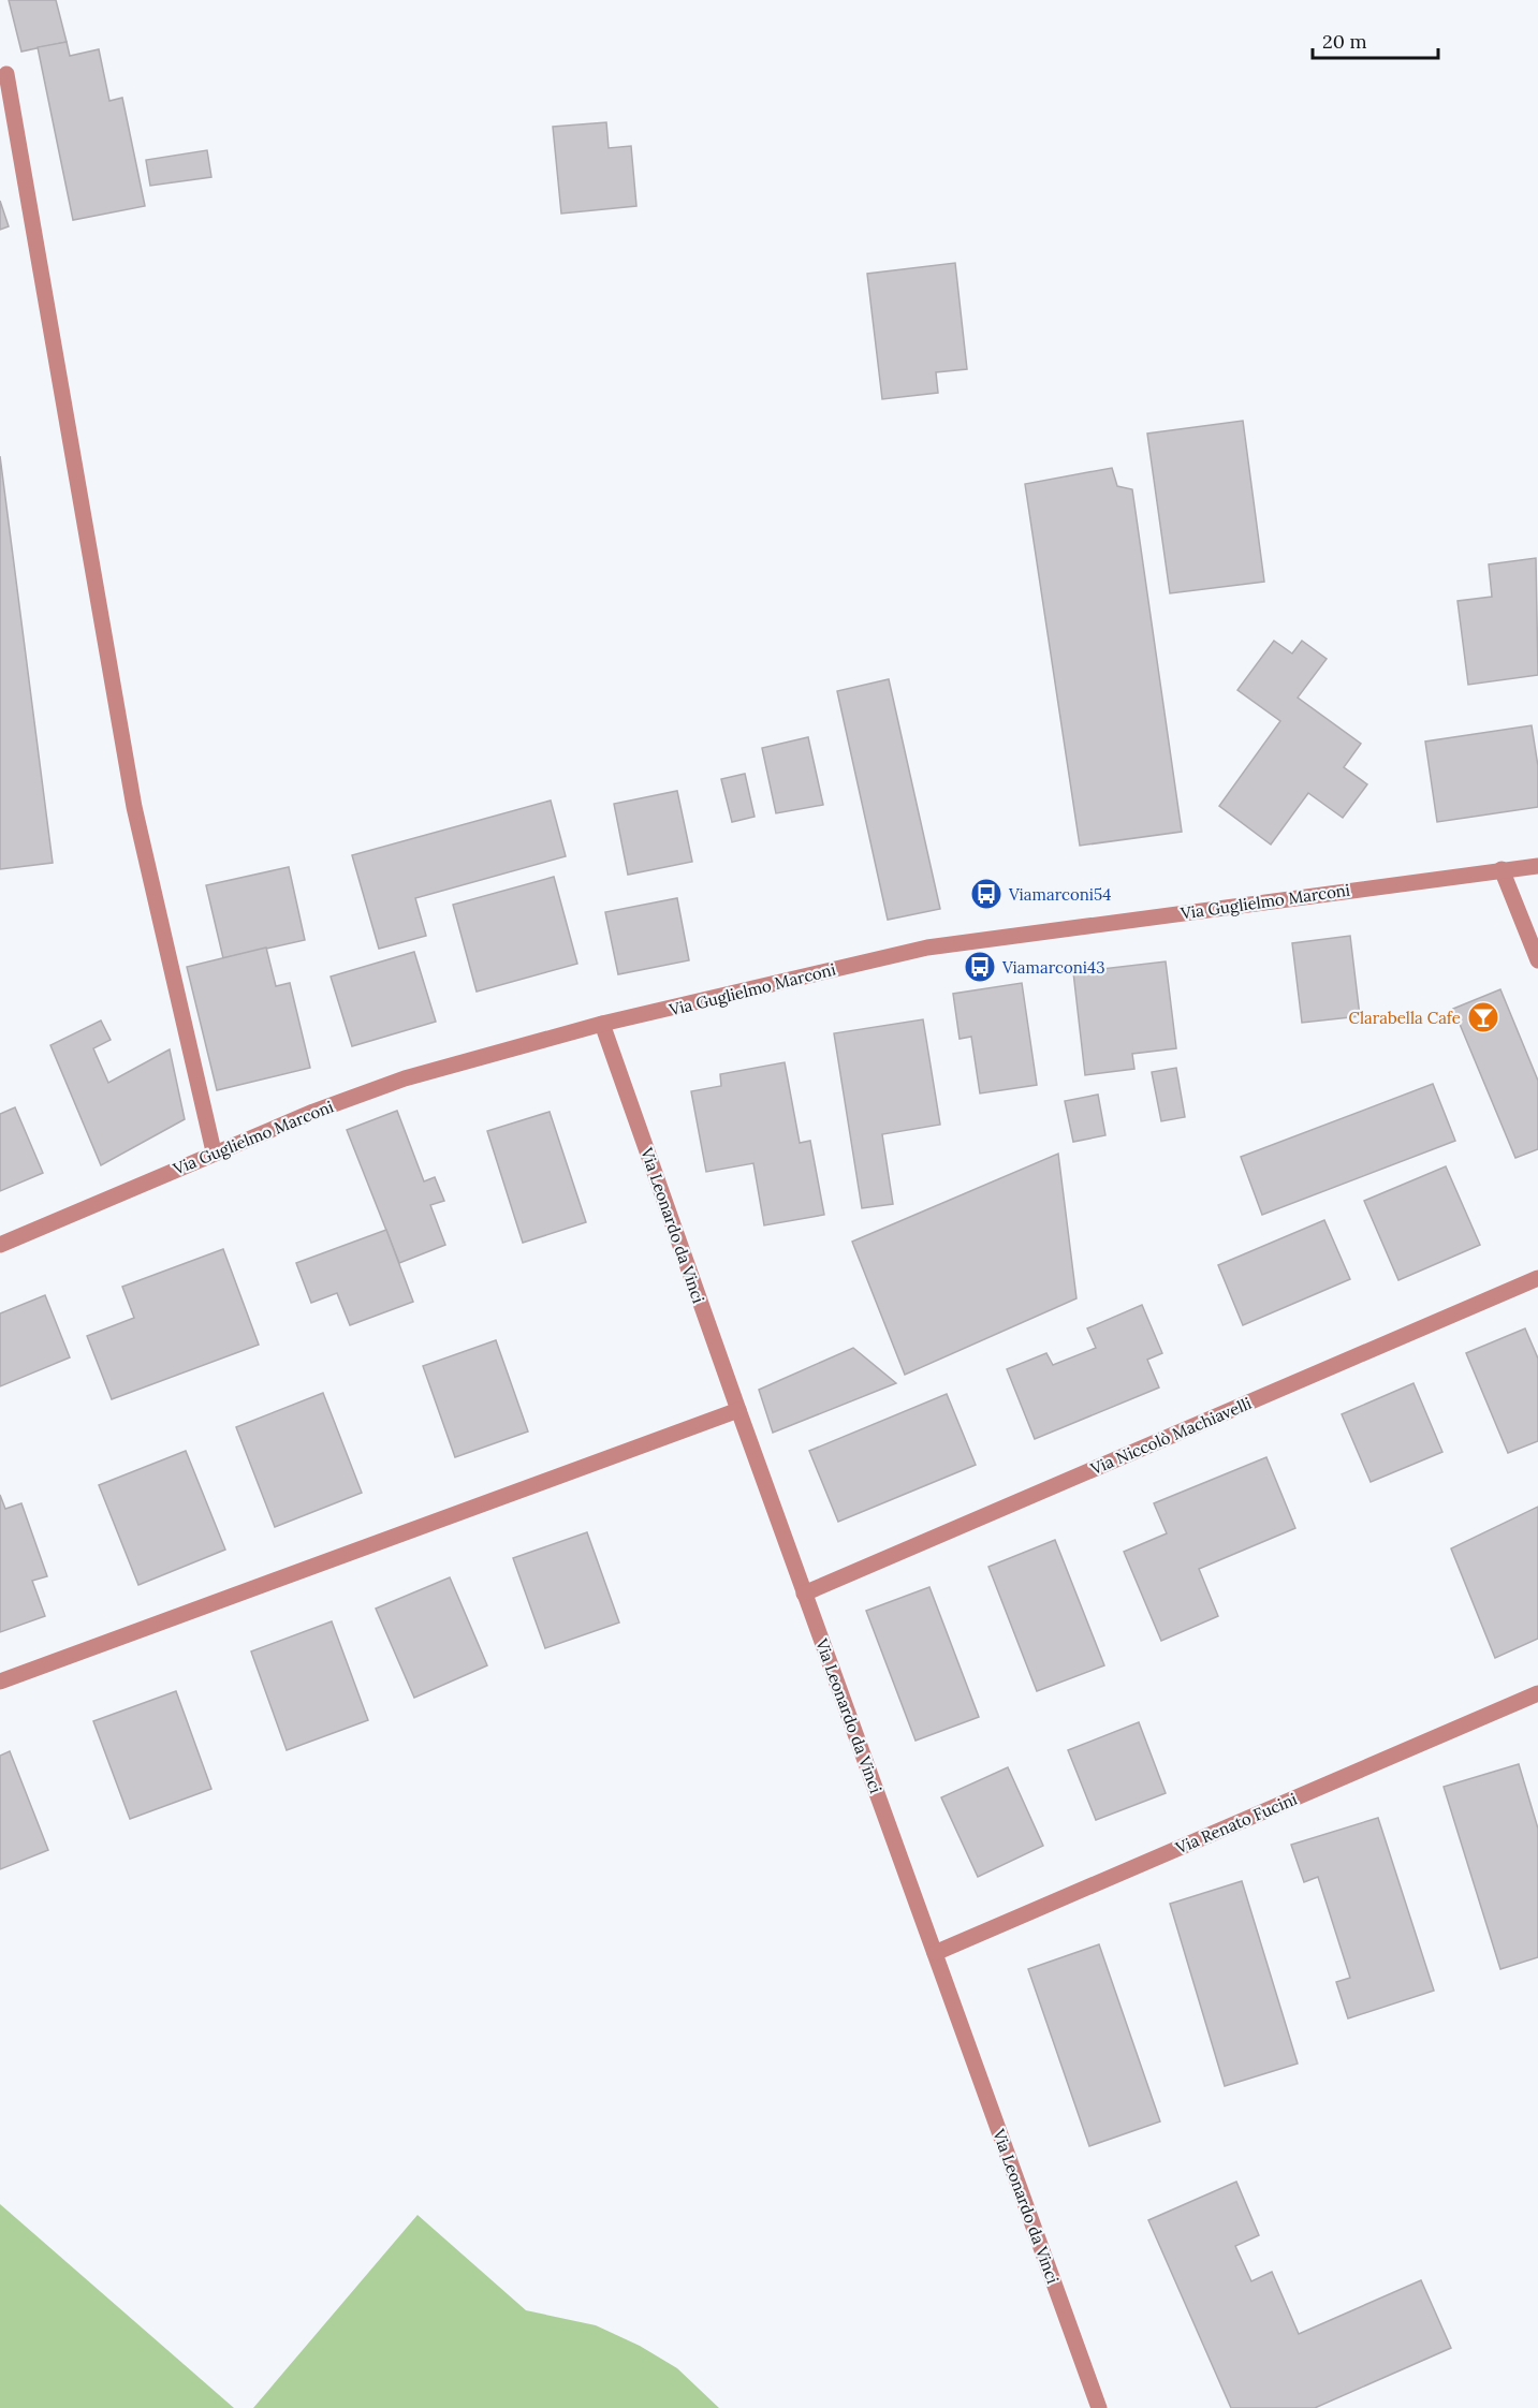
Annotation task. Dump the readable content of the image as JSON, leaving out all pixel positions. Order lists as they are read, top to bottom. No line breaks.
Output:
{"streets":{"street":["Via Guglielmo Marconi","Via Leonardo da Vinci","Via Niccolò Machiavelli","Via Renato Fucini"]},"crossings":[["Via Guglielmo Marconi","Via Leonardo da Vinci"],["Via Leonardo da Vinci","Via Niccolò Machiavelli"],["Via Leonardo da Vinci","Via Renato Fucini"]],"places":{"bus stop":["Viamarconi54","Viamarconi43"],"bar":["Clarabella Cafe"]},"scale_bar":"20 m"}
